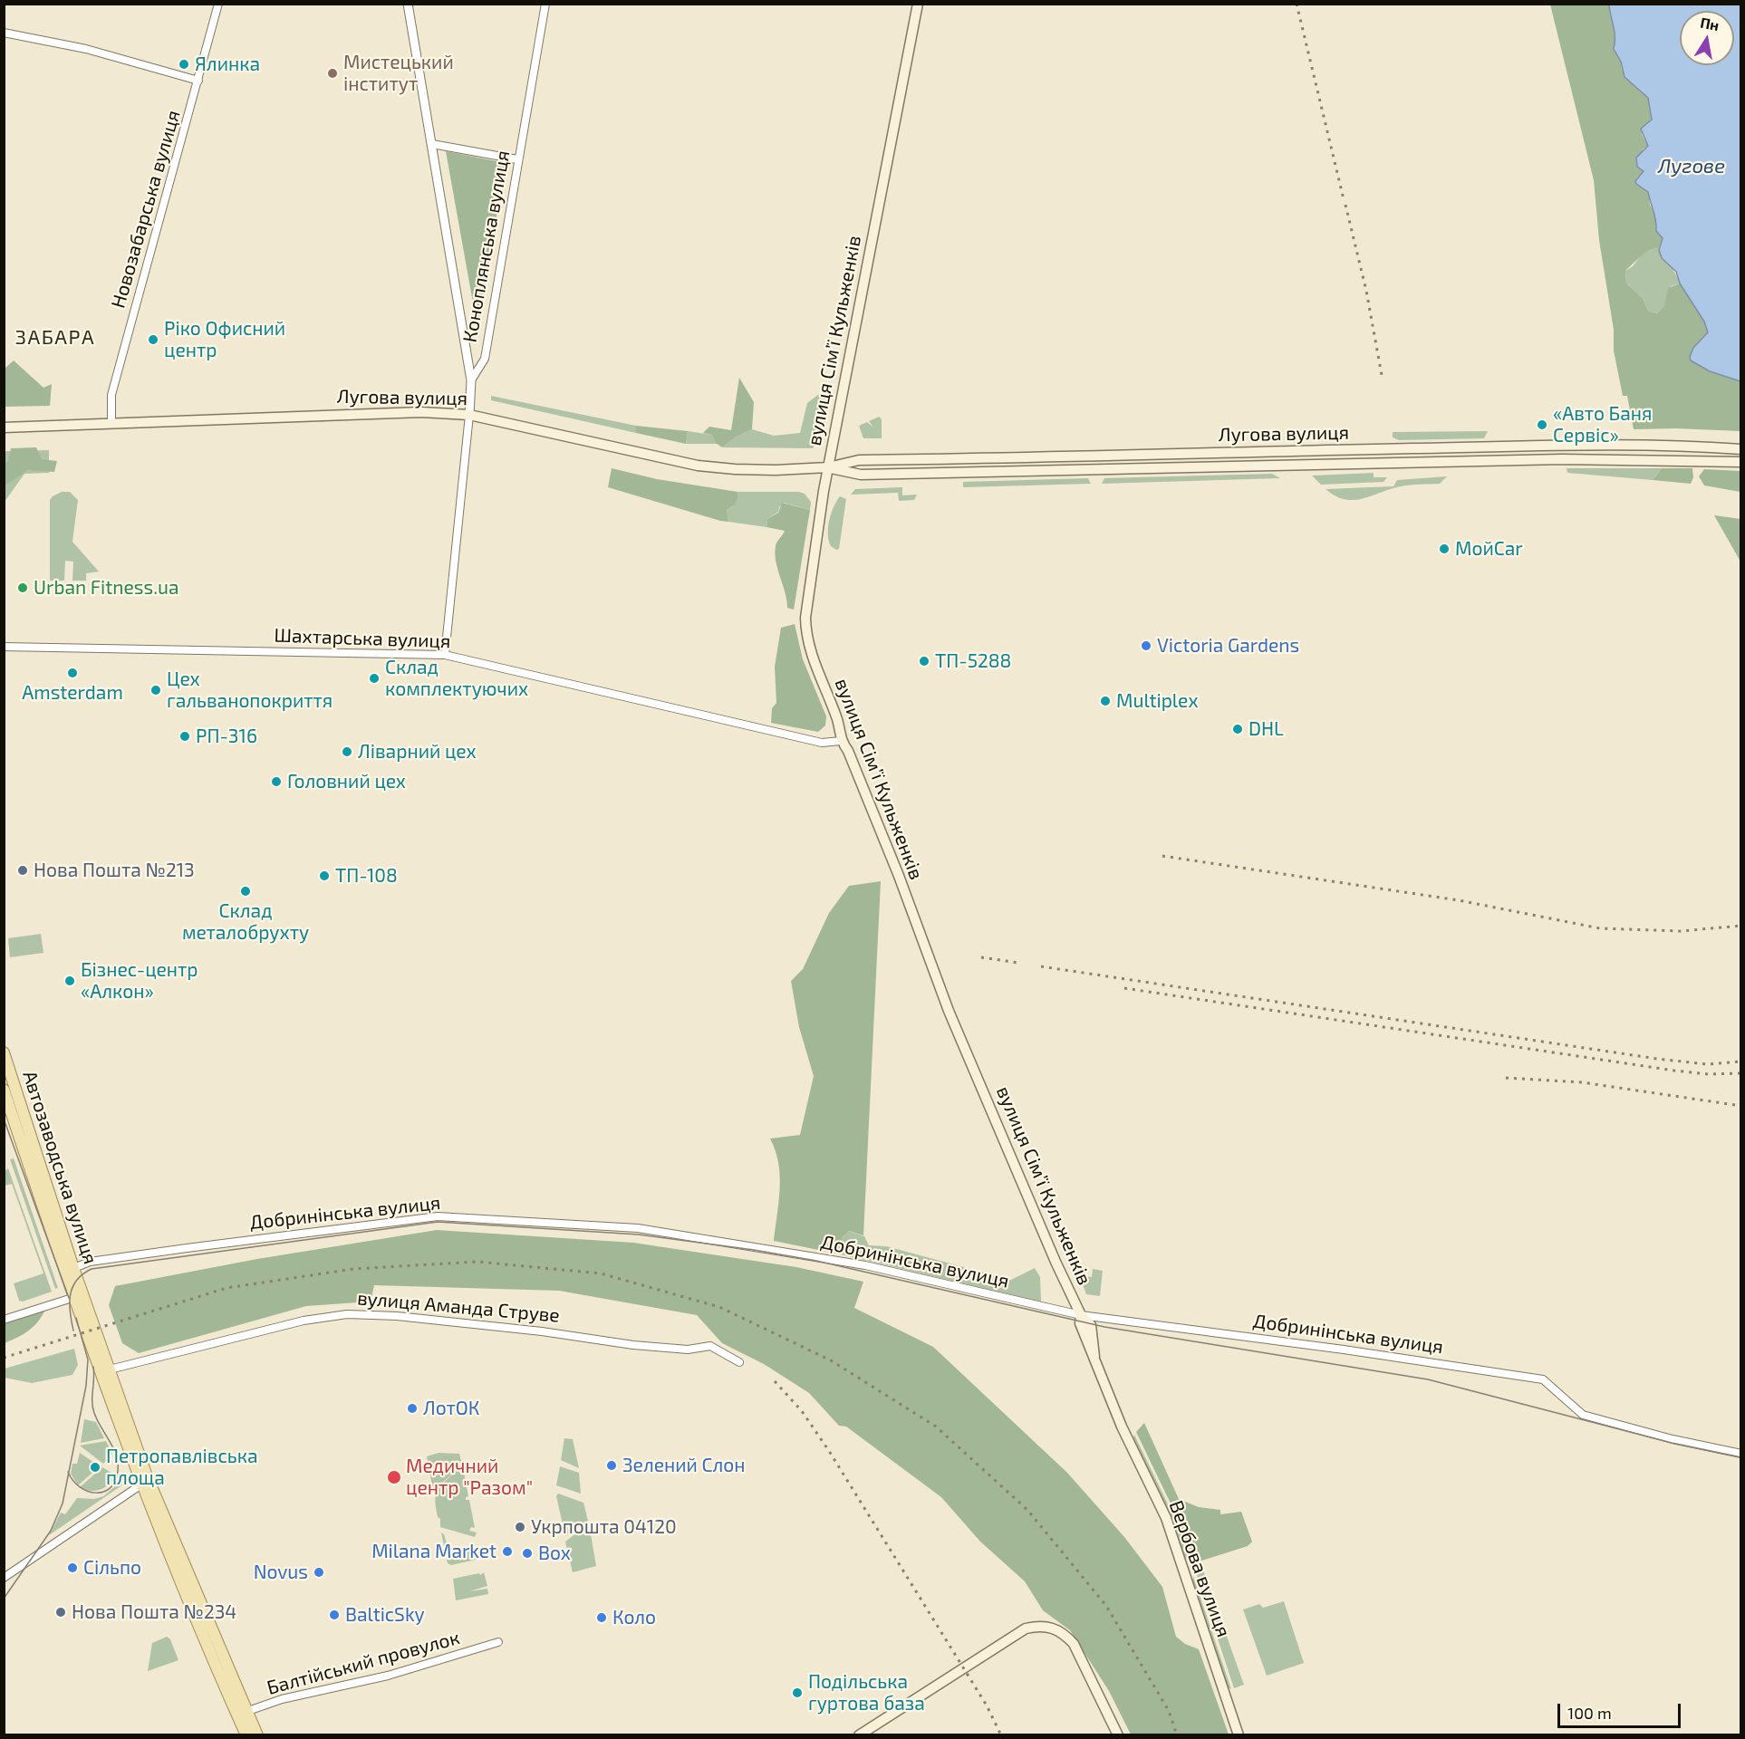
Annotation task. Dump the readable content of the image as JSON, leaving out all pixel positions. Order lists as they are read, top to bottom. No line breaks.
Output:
{"streets":{"main road":["вулиця Сімʼї Кульженків","Лугова вулиця","Автозаводська вулиця","Вербова вулиця"],"street":["Новозабарська вулиця","Коноплянська вулиця","Шахтарська вулиця","Добринінська вулиця","вулиця Аманда Струве","Балтійський провулок"]},"crossings":[["Новозабарська вулиця","Лугова вулиця"],["Коноплянська вулиця","Лугова вулиця"],["Коноплянська вулиця","Шахтарська вулиця"],["вулиця Сімʼї Кульженків","Лугова вулиця"],["вулиця Сімʼї Кульженків","Шахтарська вулиця"],["вулиця Сімʼї Кульженків","Добринінська вулиця"],["вулиця Сімʼї Кульженків","Вербова вулиця"],["Автозаводська вулиця","Добринінська вулиця"],["Добринінська вулиця","Вербова вулиця"]],"districts":["ЗАБАРА"],"water":["Лугове"],"places":["Ялинка","Мистецький інститут","Ріко Офисний центр","«Авто Баня Сервіс»","МойCar","Urban Fitness.ua","Victoria Gardens","ТП-5288","Amsterdam","Склад комплектуючих","Цех гальванопокриття","Multiplex","DHL","РП-316","Ліварний цех","Головний цех","Нова Пошта №213","ТП-108","Склад металобрухту","Бізнес-центр «Алкон»","ЛотОК","Зелений Слон","Петропавлівська площа","Медичний центр \"Разом\"","Укрпошта 04120","Milana Market","Box","Сільпо","Novus","Нова Пошта №234","BalticSky","Коло","Подільська гуртова база"],"scale_bar":"100 m","north":"top"}
